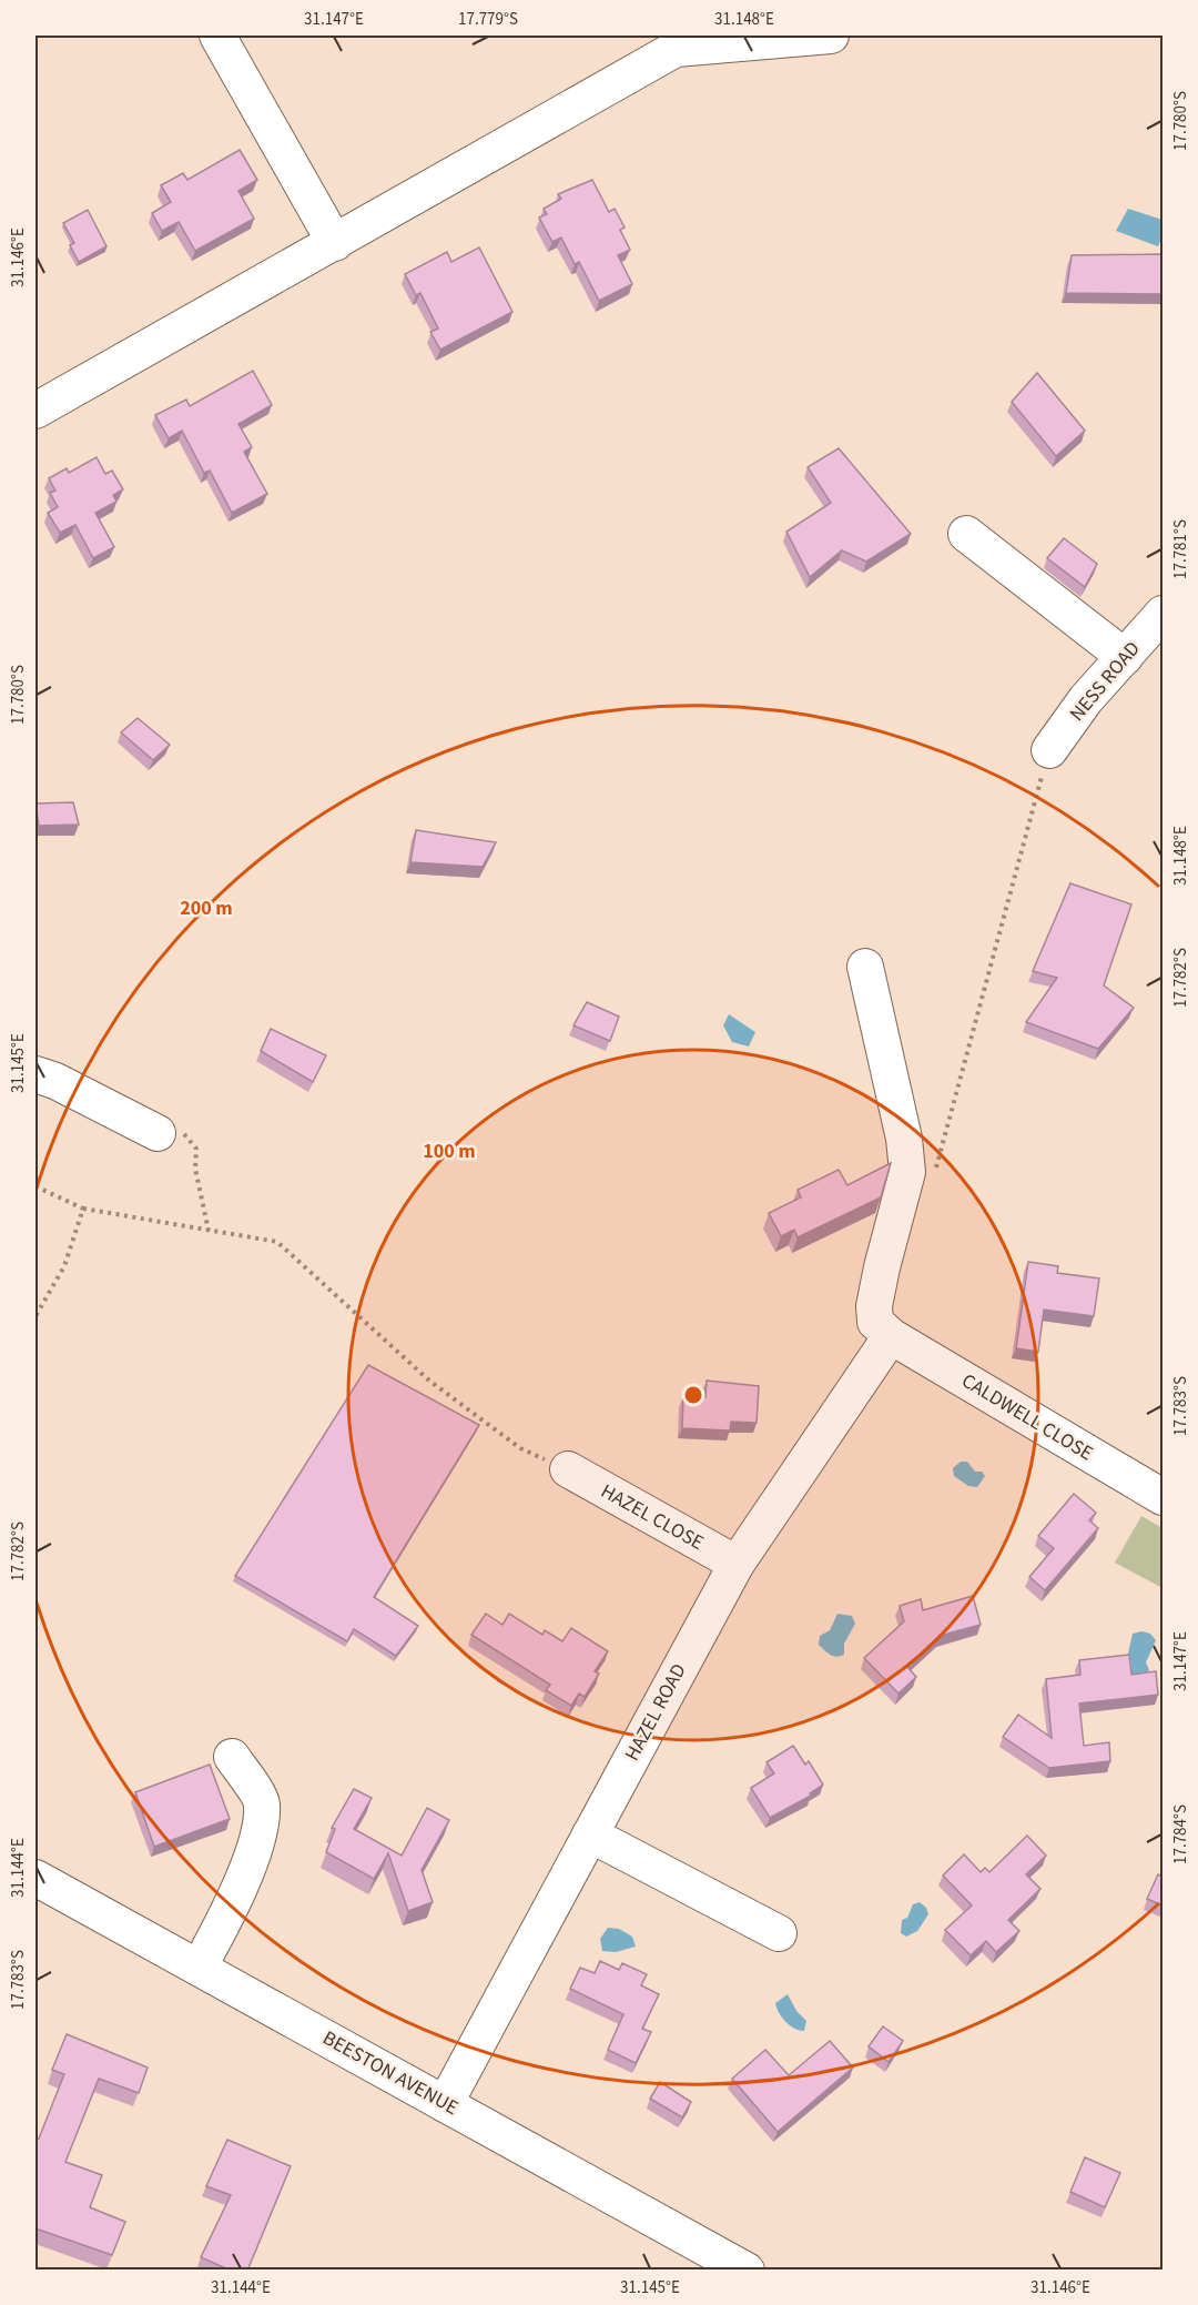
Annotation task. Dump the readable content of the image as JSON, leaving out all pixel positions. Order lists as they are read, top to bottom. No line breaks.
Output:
{"streets":{"street":["NESS ROAD","CALDWELL CLOSE","HAZEL CLOSE","HAZEL ROAD","BEESTON AVENUE"]},"crossings":[["CALDWELL CLOSE","HAZEL ROAD"],["HAZEL CLOSE","HAZEL ROAD"],["HAZEL ROAD","BEESTON AVENUE"]],"coordinates":["31.147°E","17.779°S","31.148°E","17.780°S","31.146°E","17.781°S","17.782°S","31.145°E","17.783°S","17.784°S","31.144°E"],"rings":["200 m","100 m"]}
